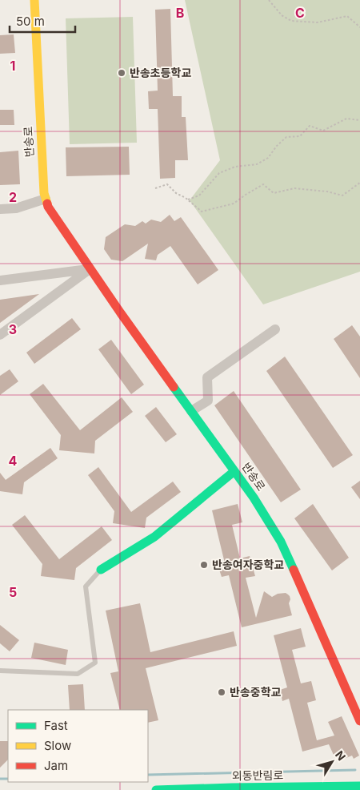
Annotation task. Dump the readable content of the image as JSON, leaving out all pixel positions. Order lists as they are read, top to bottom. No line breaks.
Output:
{"streets":{"street":["반송로","외동반림로"]},"places":["반송초등학교","반송여자중학교","반송중학교"],"legend":["Fast","Slow","Jam"],"scale_bar":"50 m","north":"top right","grid":{"columns":["B","C"],"rows":["1","2","3","4","5"]}}
